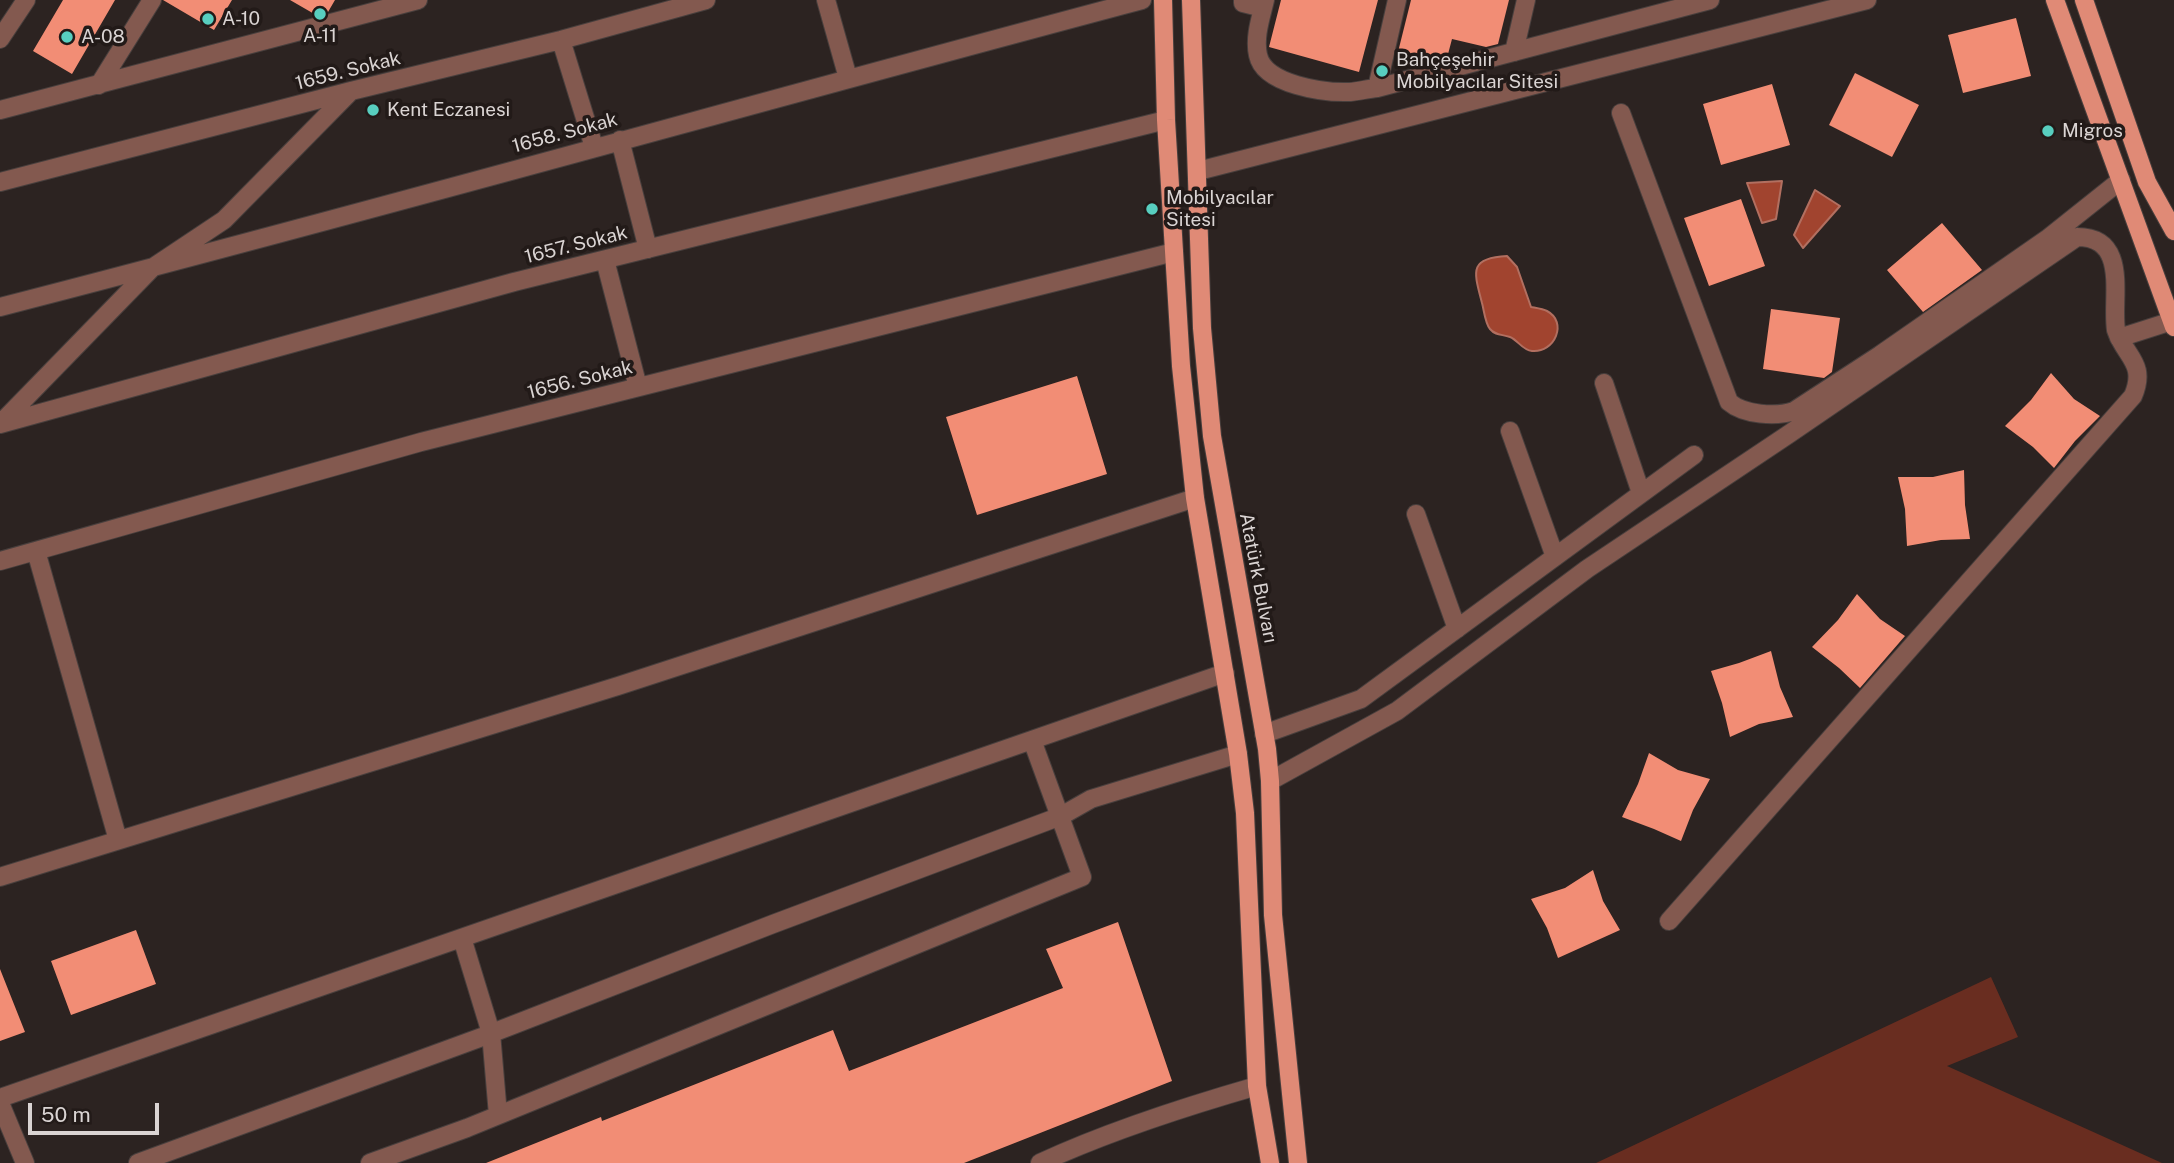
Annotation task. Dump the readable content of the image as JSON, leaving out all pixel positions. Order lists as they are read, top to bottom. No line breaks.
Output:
{"streets":{"main road":["Atatürk Bulvarı"],"street":["1659. Sokak","1658. Sokak","1657. Sokak","1656. Sokak"]},"places":["A-11","A-10","A-08","Bahçeşehir Mobilyacılar Sitesi","Kent Eczanesi","Migros","Mobilyacılar Sitesi"],"scale_bar":"50 m"}
